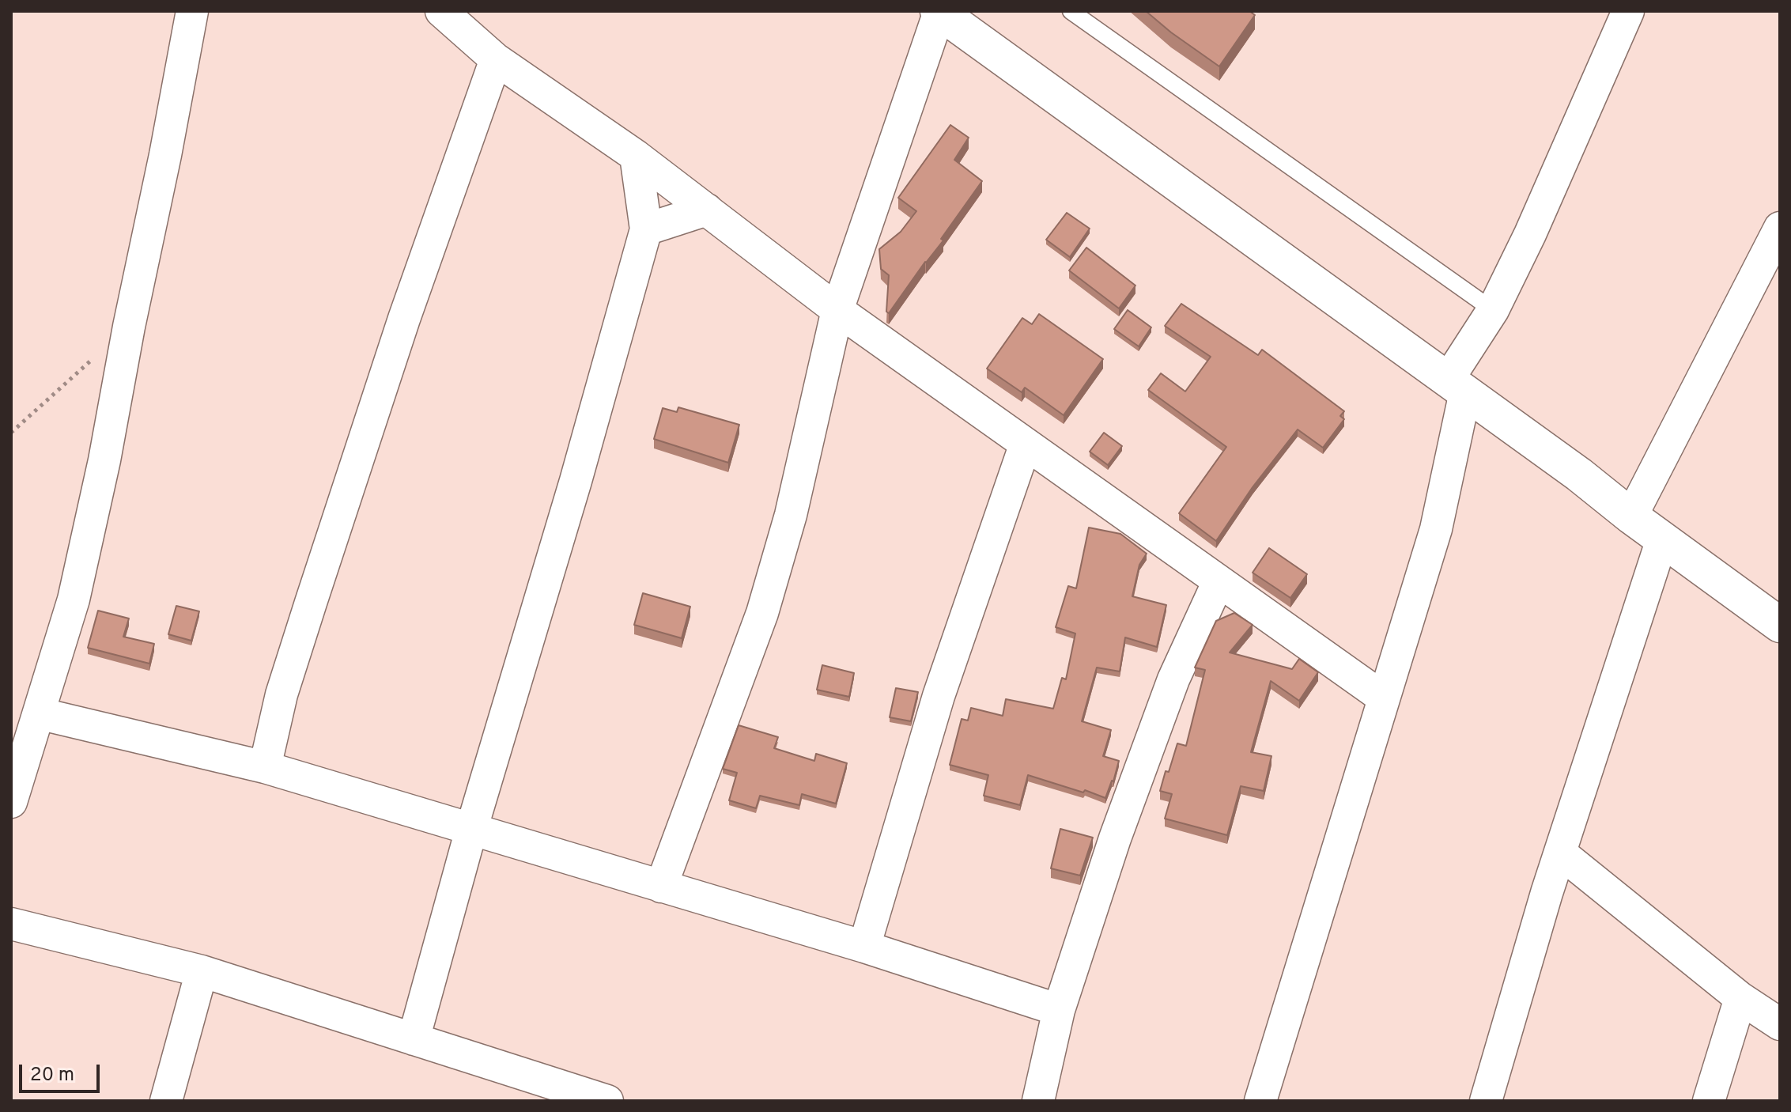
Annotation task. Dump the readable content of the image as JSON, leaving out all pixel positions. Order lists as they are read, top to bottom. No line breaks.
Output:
{"scale_bar":"20 m"}
